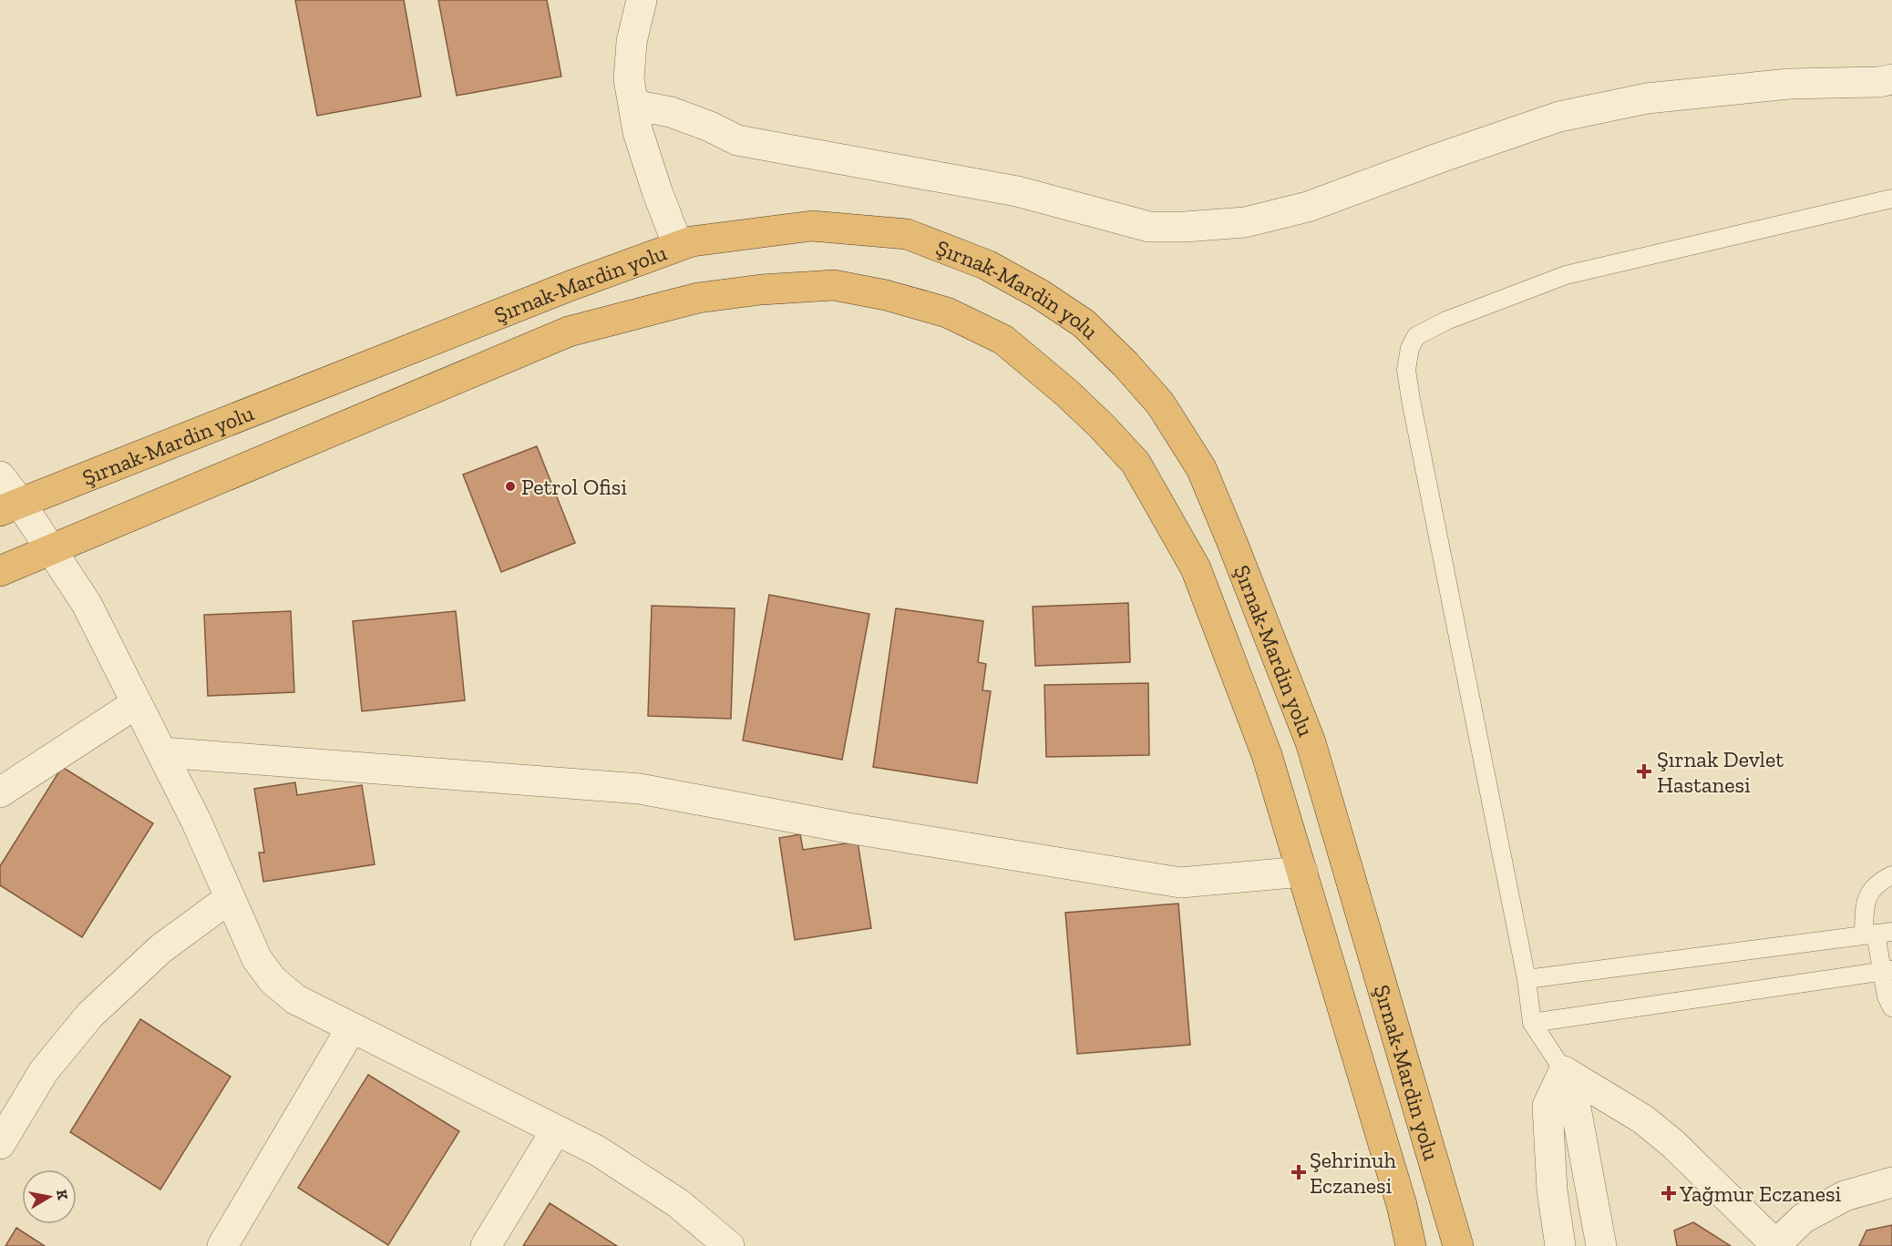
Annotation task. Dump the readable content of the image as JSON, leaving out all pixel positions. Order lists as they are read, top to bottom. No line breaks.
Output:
{"streets":{"highway":["Şırnak-Mardin yolu"]},"places":{"other":["Petrol Ofisi"],"health":["Şırnak Devlet Hastanesi","Şehrinuh Eczanesi","Yağmur Eczanesi"]},"north":"right"}
